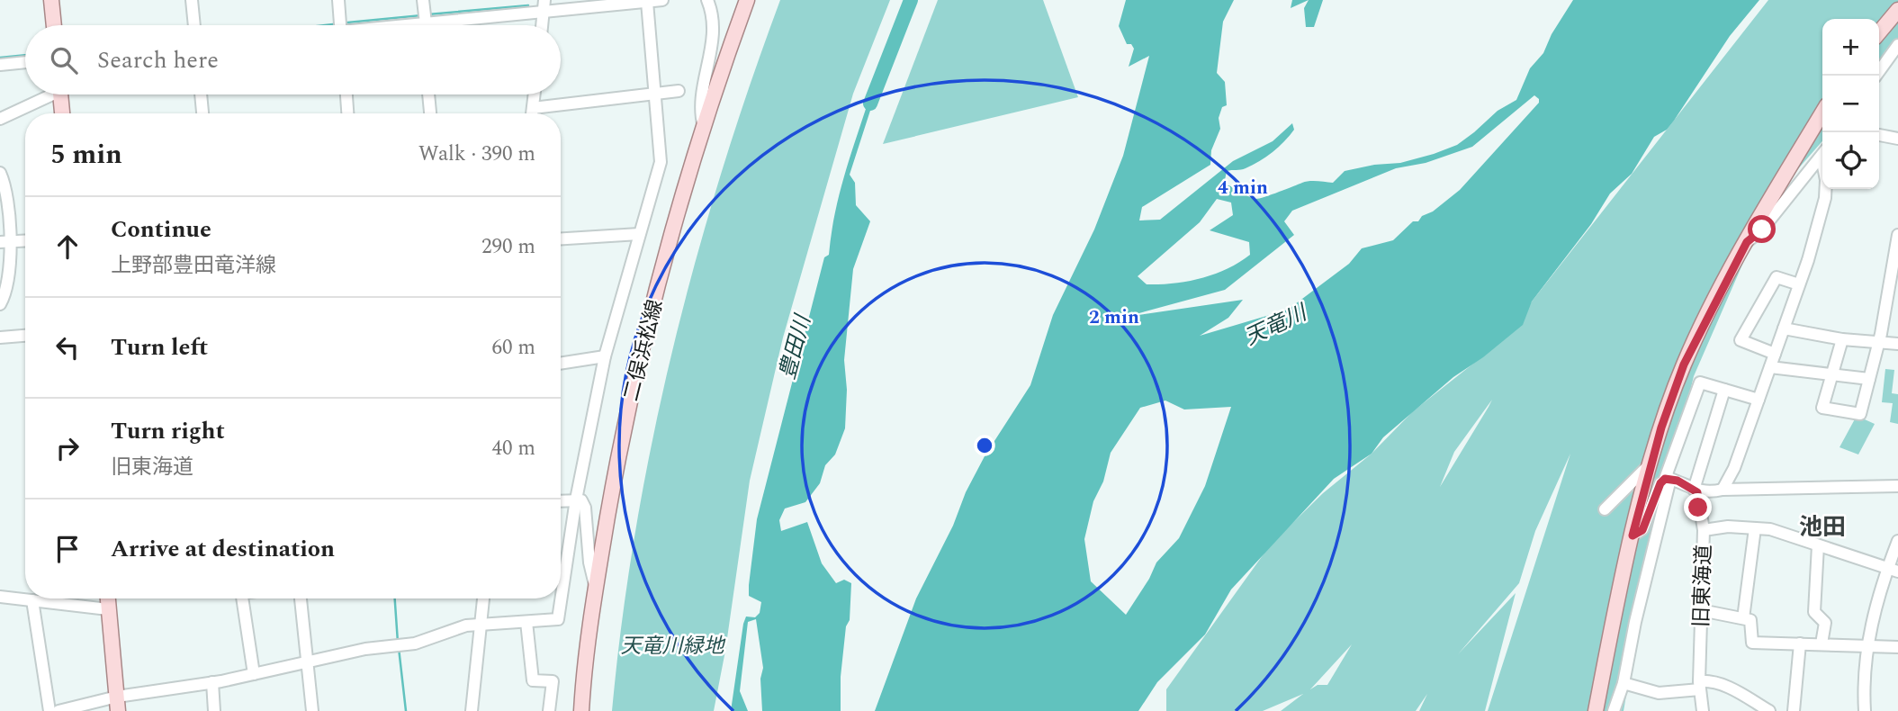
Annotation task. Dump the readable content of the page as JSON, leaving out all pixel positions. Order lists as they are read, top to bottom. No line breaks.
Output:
{"streets":{"main road":["二俣浜松線"],"street":["旧東海道"]},"districts":["池田"],"water":["天竜川","豊田川"],"parks":["天竜川緑地"],"page":{"map_buttons":["+","−"],"search":"Search here","heading":["5 min","Walk · 390 m"],"list":[["Continue","上野部豊田竜洋線","290 m"],["Turn left","60 m"],["Turn right","旧東海道","40 m"],"Arrive at destination"]},"rings":["4 min","2 min"]}
